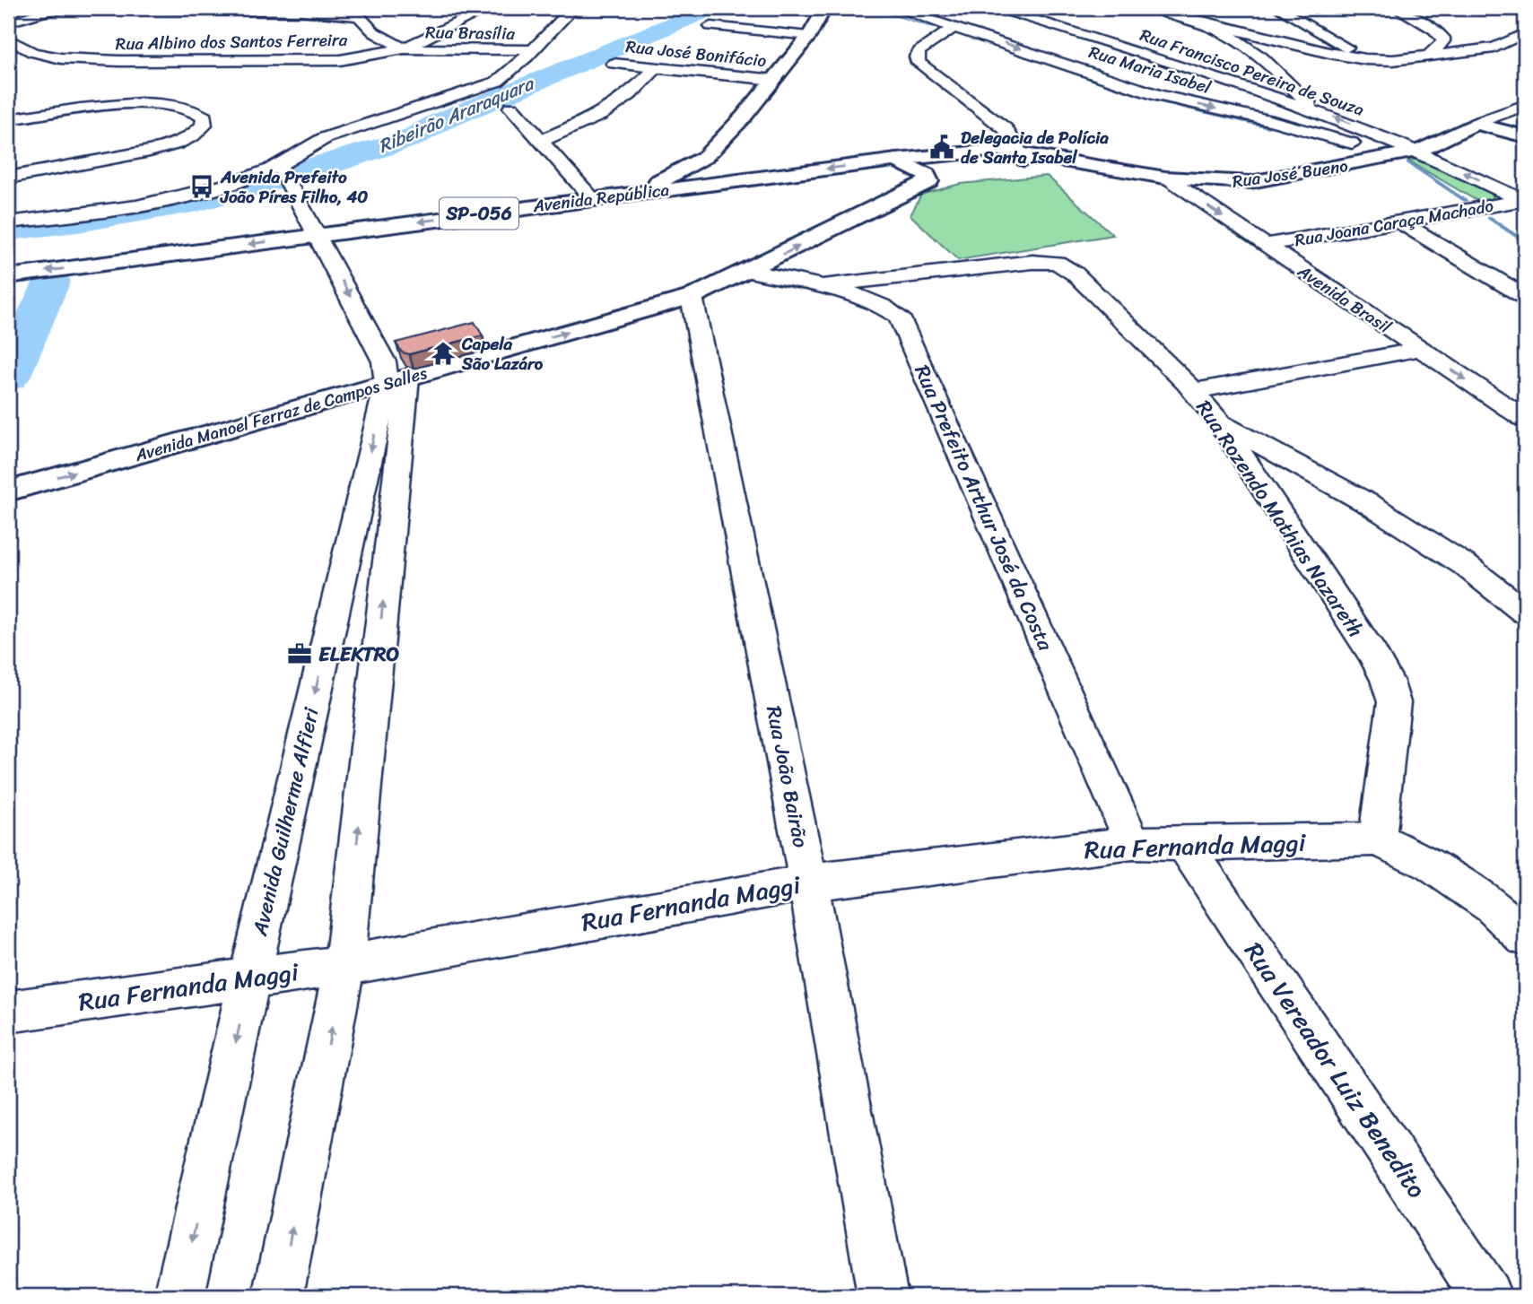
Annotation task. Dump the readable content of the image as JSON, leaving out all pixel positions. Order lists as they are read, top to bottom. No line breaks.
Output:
{"streets":{"main road":["Rua José Bueno","Avenida República","SP-056","Avenida Manoel Ferraz de Campos Salles"],"street":["Rua Brasília","Rua Albino dos Santos Ferreira","Rua José Bonifácio","Rua Maria Isabel","Rua Francisco Pereira de Souza","Rua Joana Caraça Machado","Avenida Brasil","Rua Prefeito Arthur José da Costa","Rua Rozendo Mathias Nazareth","Rua João Bairão","Avenida Guilherme Alfieri","Rua Fernanda Maggi","Rua Vereador Luiz Benedito"]},"crossings":[["Rua Brasília","Rua Albino dos Santos Ferreira"],["Rua José Bonifácio","SP-056"],["Rua Maria Isabel","Rua José Bueno"],["Rua Francisco Pereira de Souza","Rua José Bueno"],["Rua Francisco Pereira de Souza","Rua Joana Caraça Machado"],["Rua José Bueno","Avenida Brasil"],["Rua José Bueno","Avenida Manoel Ferraz de Campos Salles"],["Avenida República","SP-056"],["Avenida República","Avenida Manoel Ferraz de Campos Salles"],["Rua Joana Caraça Machado","Avenida Brasil"],["Avenida Manoel Ferraz de Campos Salles","Rua João Bairão"],["Avenida Manoel Ferraz de Campos Salles","Avenida Guilherme Alfieri"],["Rua Prefeito Arthur José da Costa","Rua Fernanda Maggi"],["Rua Rozendo Mathias Nazareth","Rua Fernanda Maggi"],["Rua João Bairão","Rua Fernanda Maggi"],["Avenida Guilherme Alfieri","Rua Fernanda Maggi"],["Rua Fernanda Maggi","Rua Vereador Luiz Benedito"]],"one_way":["Avenida República","Avenida Manoel Ferraz de Campos Salles"],"water":["Ribeirão Araraquara"],"places":{"public building":["Delegacia de Polícia de Santa Isabel"],"bus stop":["Avenida Prefeito João Píres Filho, 40"],"temple":["Capela São Lazáro"],"office":["ELEKTRO"]}}
